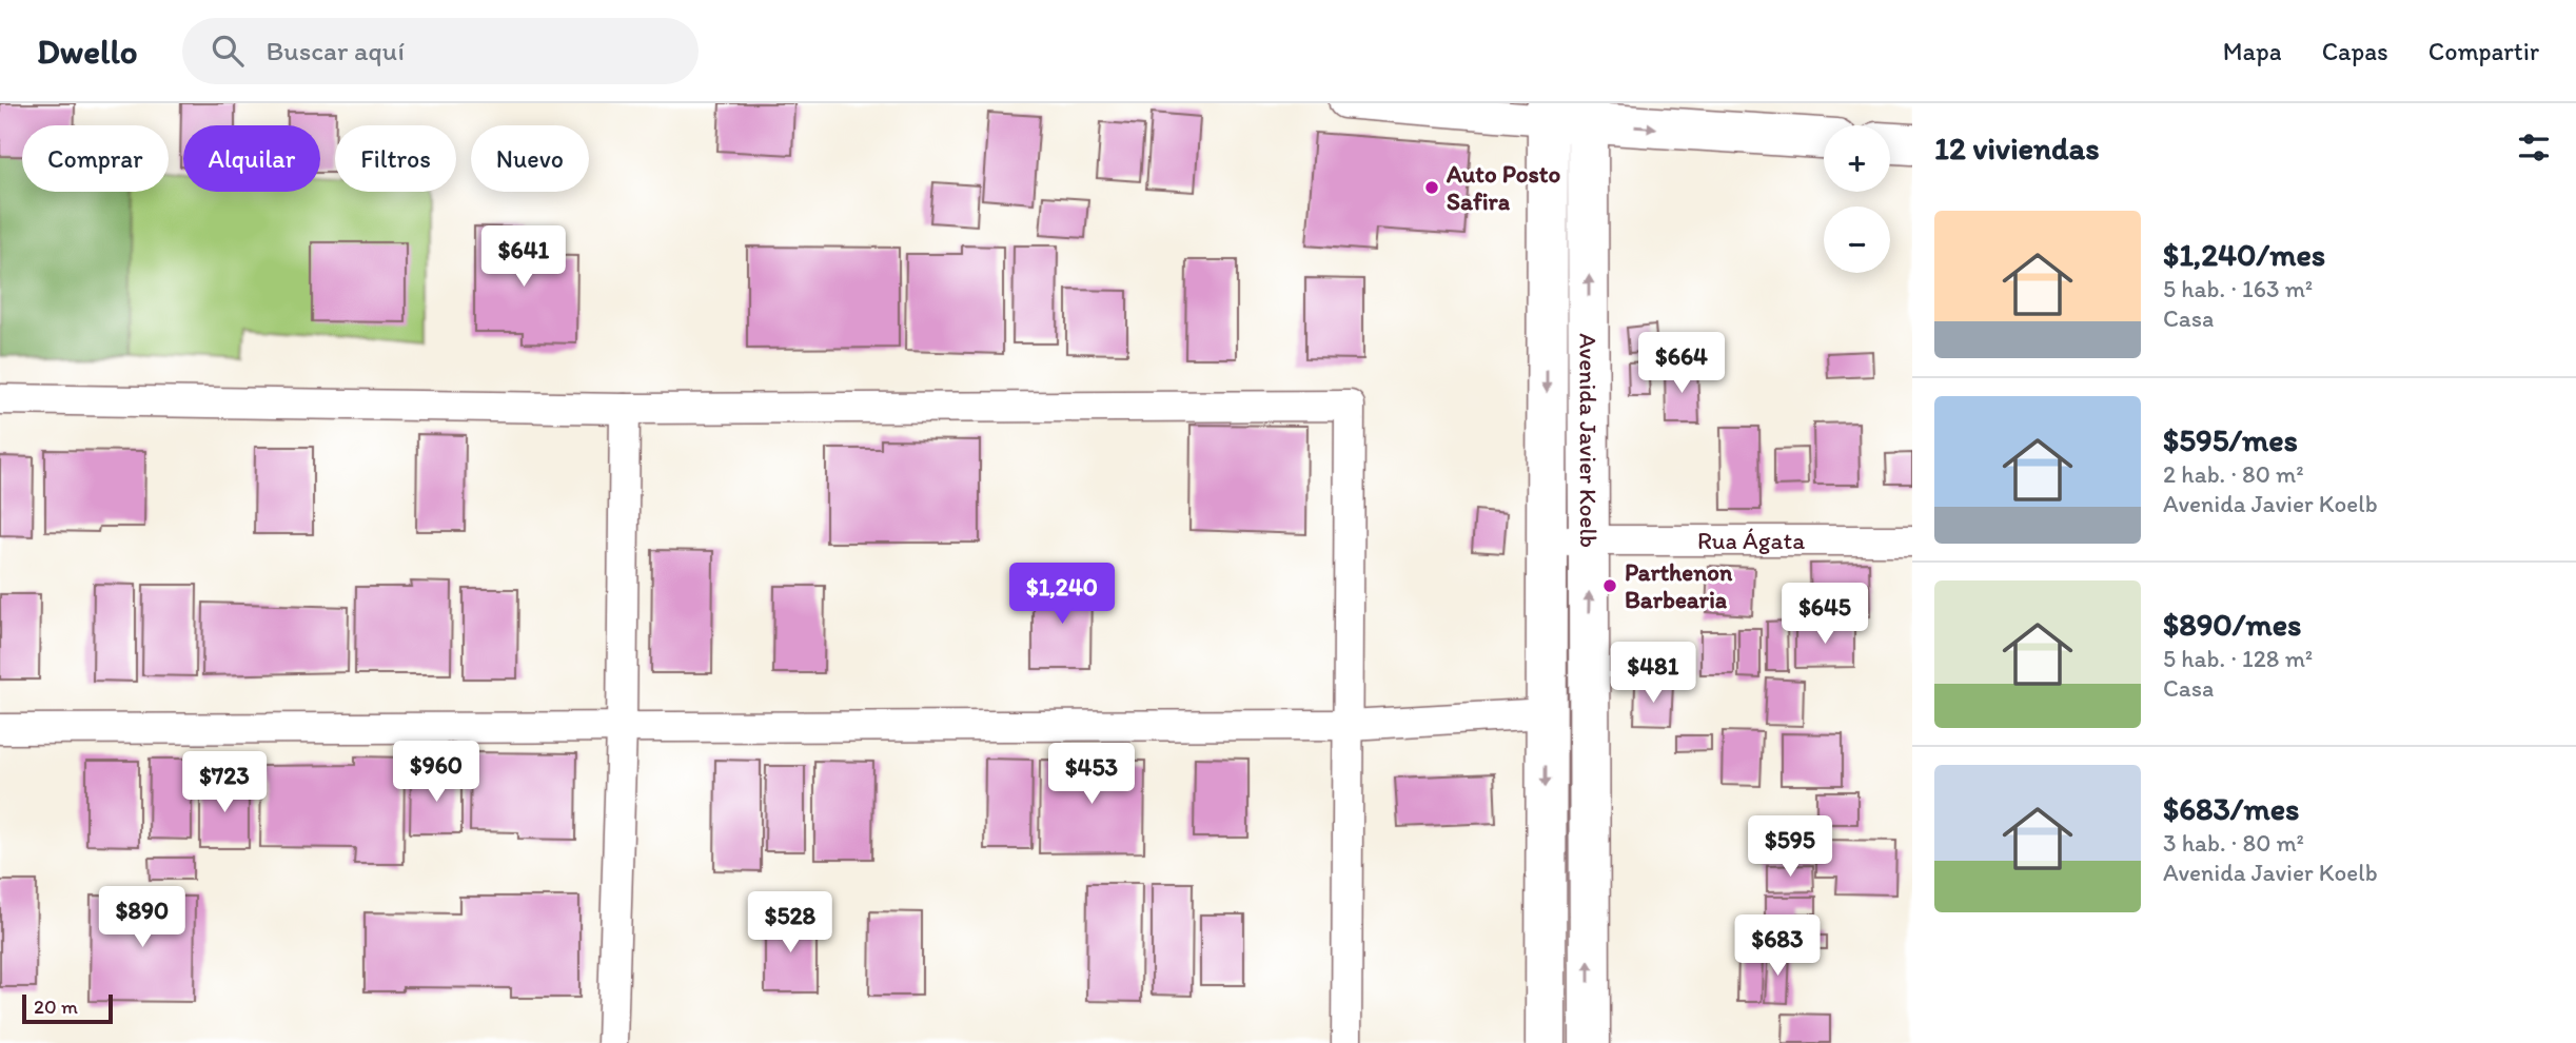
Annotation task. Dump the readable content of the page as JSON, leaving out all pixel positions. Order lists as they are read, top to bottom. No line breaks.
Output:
{"streets":{"street":["Avenida Javier Koelb","Rua Ágata"]},"crossings":[["Avenida Javier Koelb","Rua Ágata"]],"places":["Auto Posto Safira","Parthenon Barbearia"],"scale_bar":"20 m","page":{"header":"Dwello","search":"Buscar aquí","nav":["Mapa","Capas","Compartir"],"heading":"12 viviendas","map_buttons":["+","−"],"chip":["Comprar","Alquilar","Filtros","Nuevo"],"list":[{"name":"$1,240/mes","note":"5 hab. · 163 m² · Casa"},{"name":"$595/mes","note":"2 hab. · 80 m² · Avenida Javier Koelb"},{"name":"$890/mes","note":"5 hab. · 128 m² · Casa"},{"name":"$683/mes","note":"3 hab. · 80 m² · Avenida Javier Koelb"}],"price":["$641","$664","$1,240","$645","$481","$960","$453","$723","$595","$890","$528","$683"],"scale":"20 m"}}
